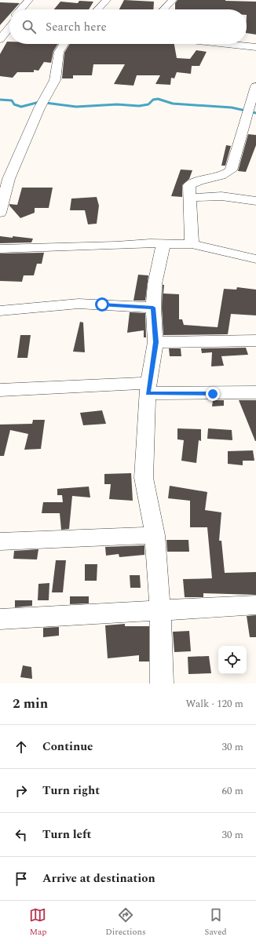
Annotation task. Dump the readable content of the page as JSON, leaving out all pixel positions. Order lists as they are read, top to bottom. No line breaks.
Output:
{"page":{"search":"Search here","heading":["2 min","Walk · 120 m"],"list":[["Continue","30 m"],["Turn right","60 m"],["Turn left","30 m"],"Arrive at destination"],"nav":["Map","Directions","Saved"]}}
